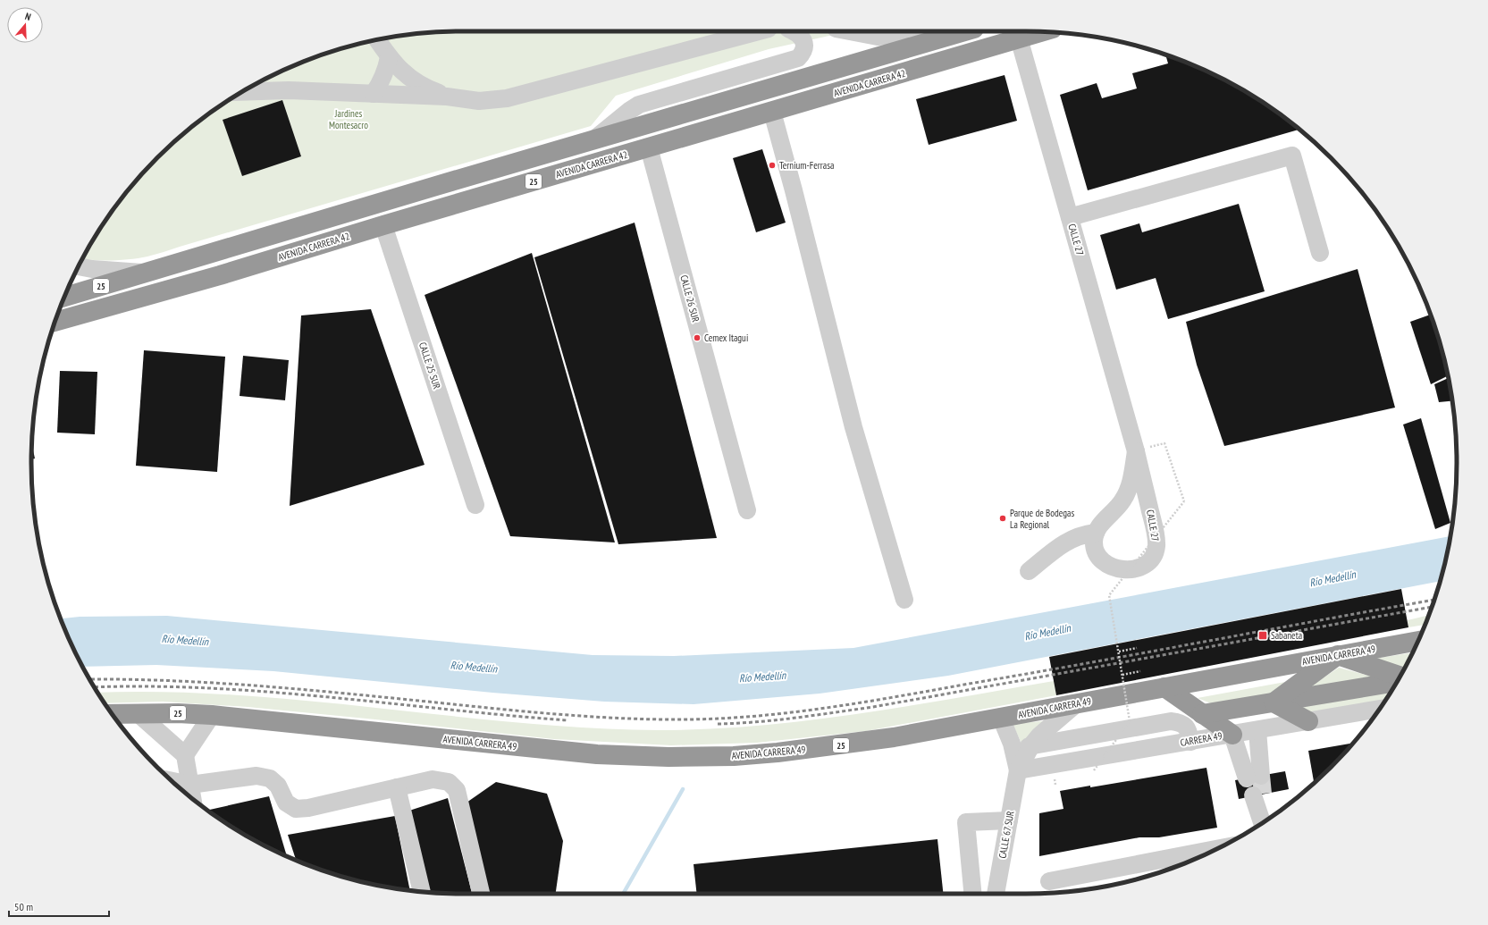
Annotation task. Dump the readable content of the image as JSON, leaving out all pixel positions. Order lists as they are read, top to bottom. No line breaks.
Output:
{"streets":{"highway":["AVENIDA CARRERA 42","25","AVENIDA CARRERA 49"],"street":["CALLE 27","CALLE 26 SUR","CALLE 25 SUR","CARRERA 49","CALLE 67 SUR"]},"crossings":[["AVENIDA CARRERA 42","CALLE 27"],["AVENIDA CARRERA 42","CALLE 26 SUR"],["AVENIDA CARRERA 42","CALLE 25 SUR"],["AVENIDA CARRERA 49","CALLE 67 SUR"],["CARRERA 49","CALLE 67 SUR"]],"water":["Río Medellín"],"parks":["Jardines Montesacro"],"places":{"other":["Ternium-Ferrasa","Cemex Itagui","Parque de Bodegas La Regional"],"transit":["Sabaneta"]},"scale_bar":"50 m","north":"top"}
